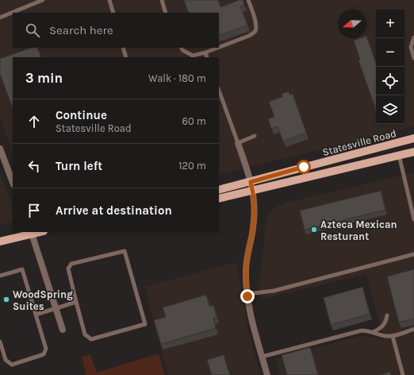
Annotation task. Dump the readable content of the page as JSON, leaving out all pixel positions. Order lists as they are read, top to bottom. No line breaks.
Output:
{"streets":{"main road":["Statesville Road"]},"places":["Azteca Mexican Resturant","WoodSpring Suites"],"north":"left","page":{"map_buttons":["+","−"],"search":"Search here","heading":["3 min","Walk · 180 m"],"list":[["Continue","Statesville Road","60 m"],["Turn left","120 m"],"Arrive at destination"]}}
